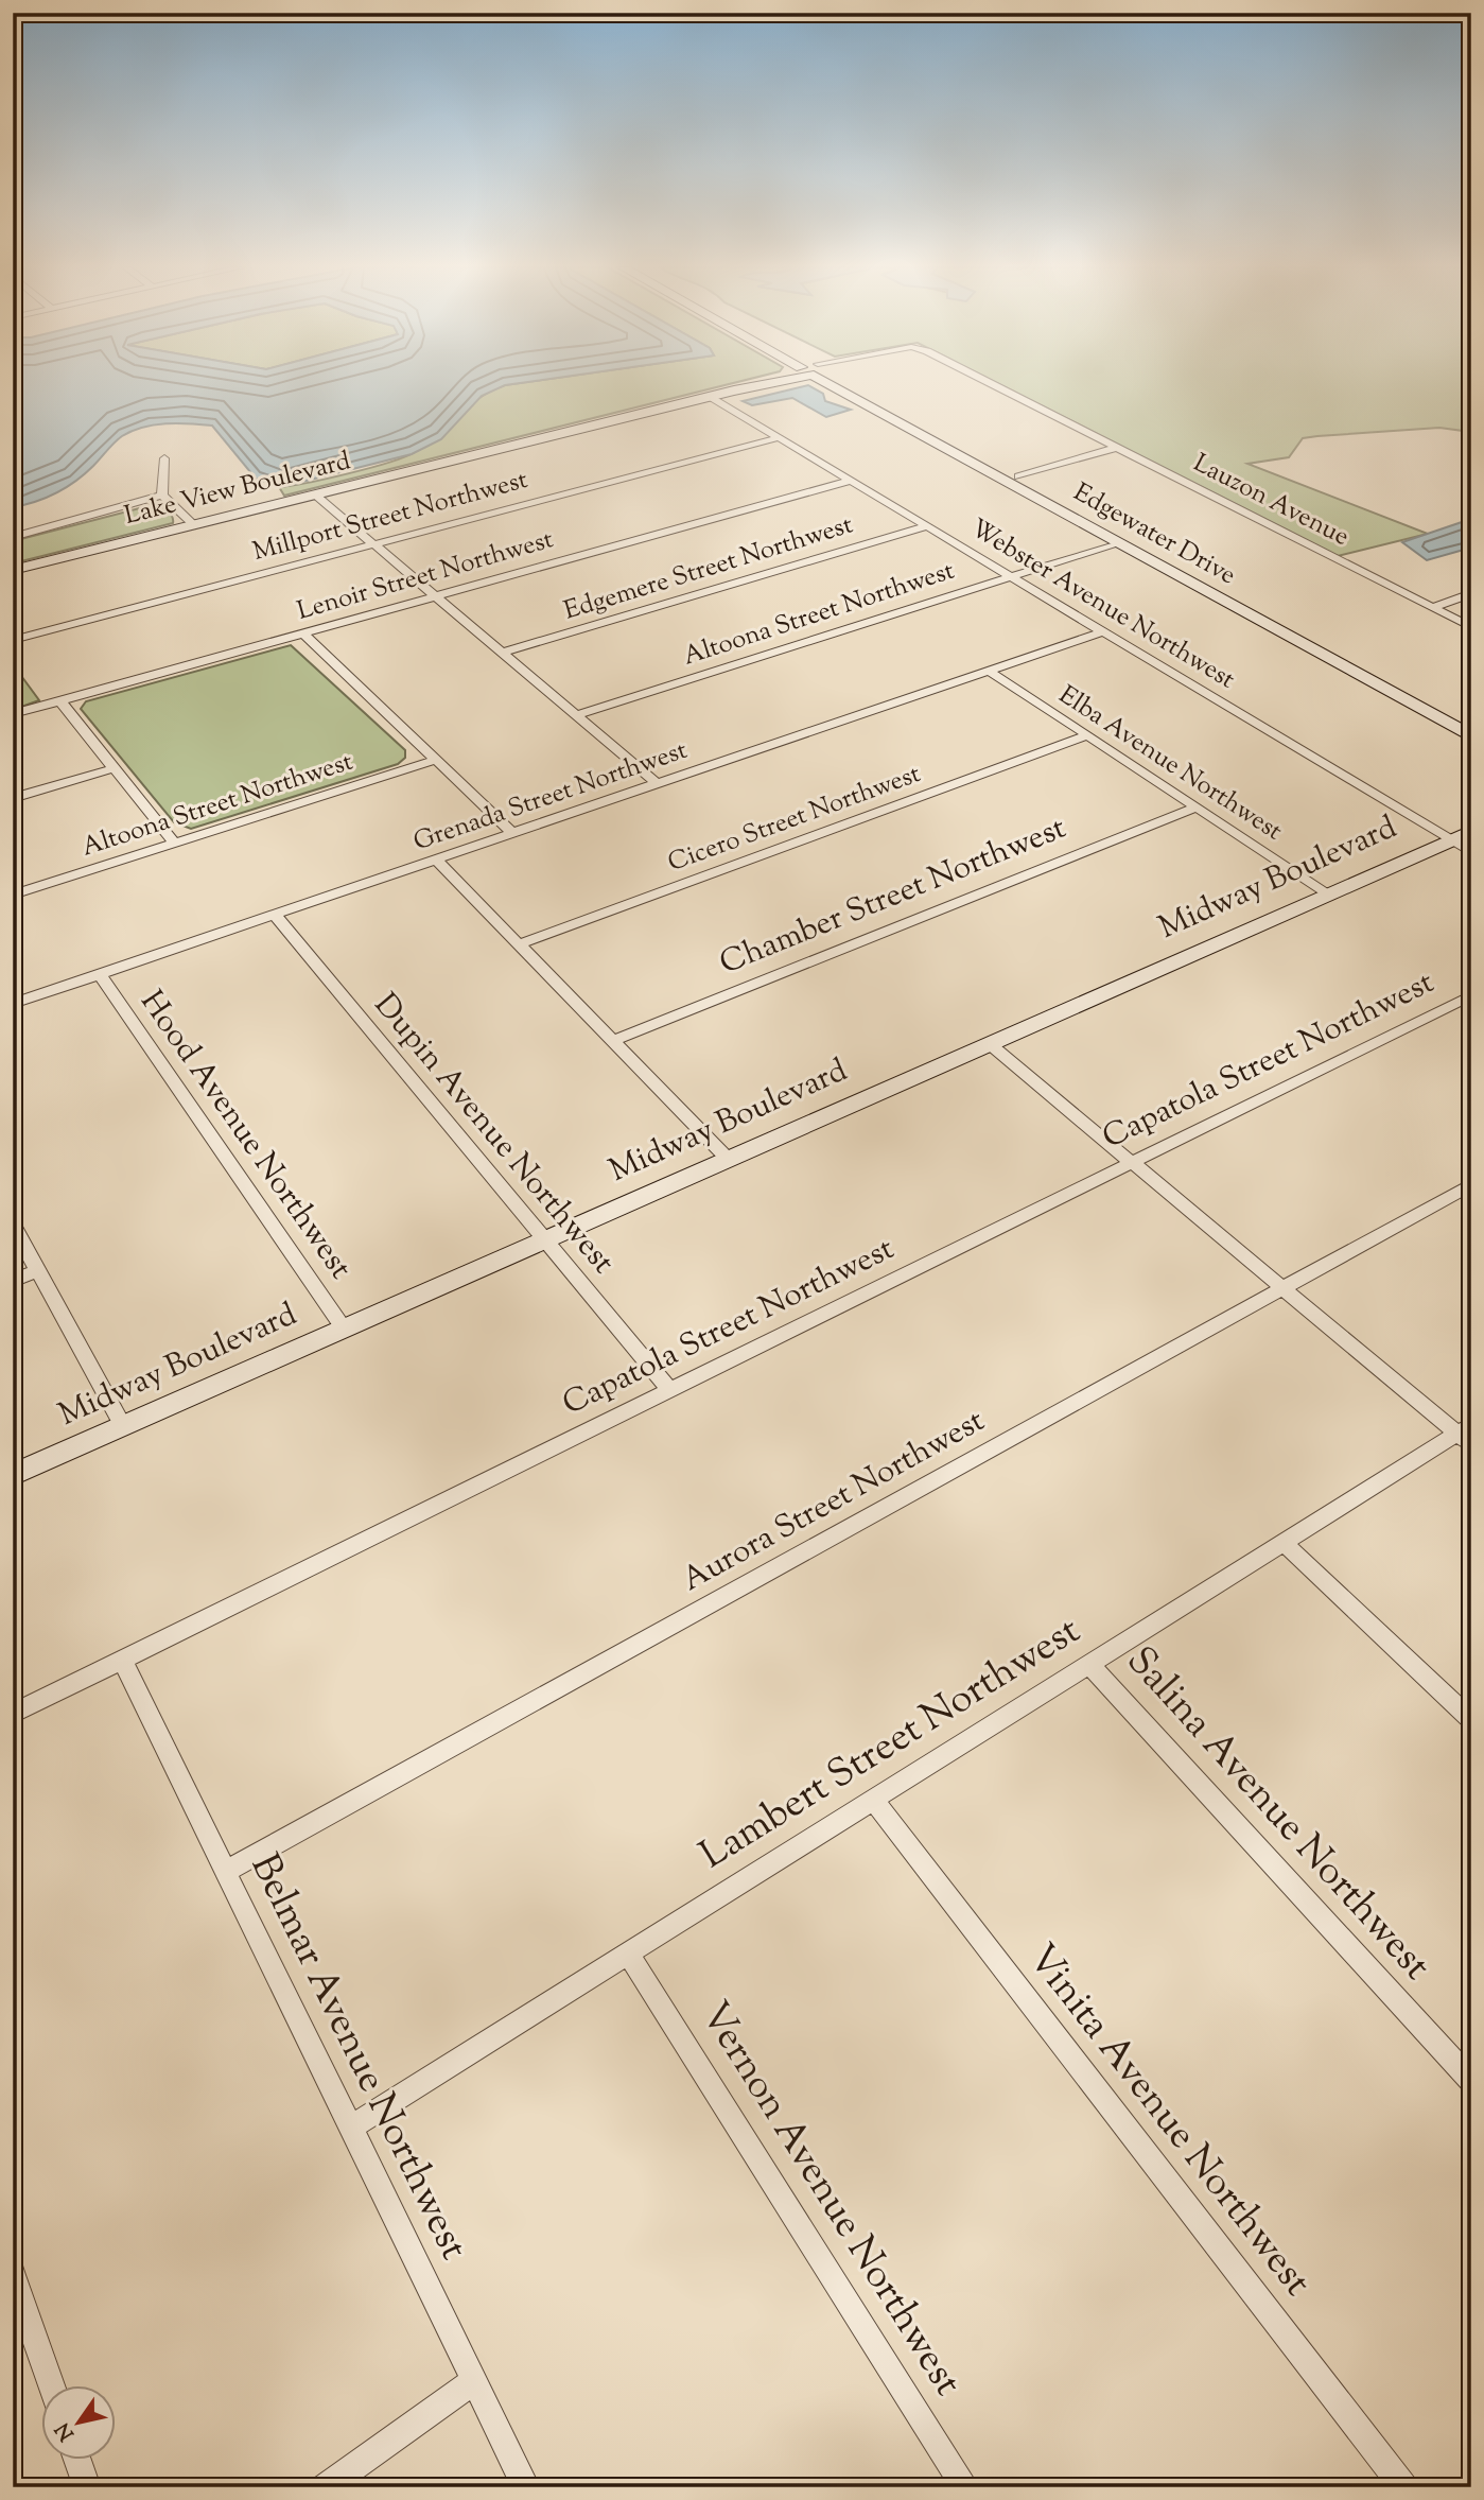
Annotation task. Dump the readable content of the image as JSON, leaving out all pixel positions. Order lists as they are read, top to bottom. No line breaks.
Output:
{"streets":{"street":["Lake View Boulevard","Lauzon Avenue","Millport Street Northwest","Edgewater Drive","Edgemere Street Northwest","Lenoir Street Northwest","Webster Avenue Northwest","Altoona Street Northwest","Elba Avenue Northwest","Grenada Street Northwest","Cicero Street Northwest","Midway Boulevard","Chamber Street Northwest","Capatola Street Northwest","Dupin Avenue Northwest","Hood Avenue Northwest","Aurora Street Northwest","Lambert Street Northwest","Salina Avenue Northwest","Belmar Avenue Northwest","Vinita Avenue Northwest","Vernon Avenue Northwest"]},"crossings":[["Lake View Boulevard","Webster Avenue Northwest"],["Millport Street Northwest","Webster Avenue Northwest"],["Edgewater Drive","Altoona Street Northwest"],["Edgemere Street Northwest","Webster Avenue Northwest"],["Lenoir Street Northwest","Webster Avenue Northwest"],["Webster Avenue Northwest","Altoona Street Northwest"],["Webster Avenue Northwest","Grenada Street Northwest"],["Webster Avenue Northwest","Midway Boulevard"],["Elba Avenue Northwest","Grenada Street Northwest"],["Elba Avenue Northwest","Cicero Street Northwest"],["Elba Avenue Northwest","Midway Boulevard"],["Elba Avenue Northwest","Chamber Street Northwest"],["Grenada Street Northwest","Dupin Avenue Northwest"],["Grenada Street Northwest","Hood Avenue Northwest"],["Midway Boulevard","Dupin Avenue Northwest"],["Midway Boulevard","Hood Avenue Northwest"],["Capatola Street Northwest","Dupin Avenue Northwest"],["Capatola Street Northwest","Belmar Avenue Northwest"],["Aurora Street Northwest","Belmar Avenue Northwest"],["Lambert Street Northwest","Salina Avenue Northwest"],["Lambert Street Northwest","Belmar Avenue Northwest"],["Lambert Street Northwest","Vinita Avenue Northwest"],["Lambert Street Northwest","Vernon Avenue Northwest"]],"north":"bottom left"}
